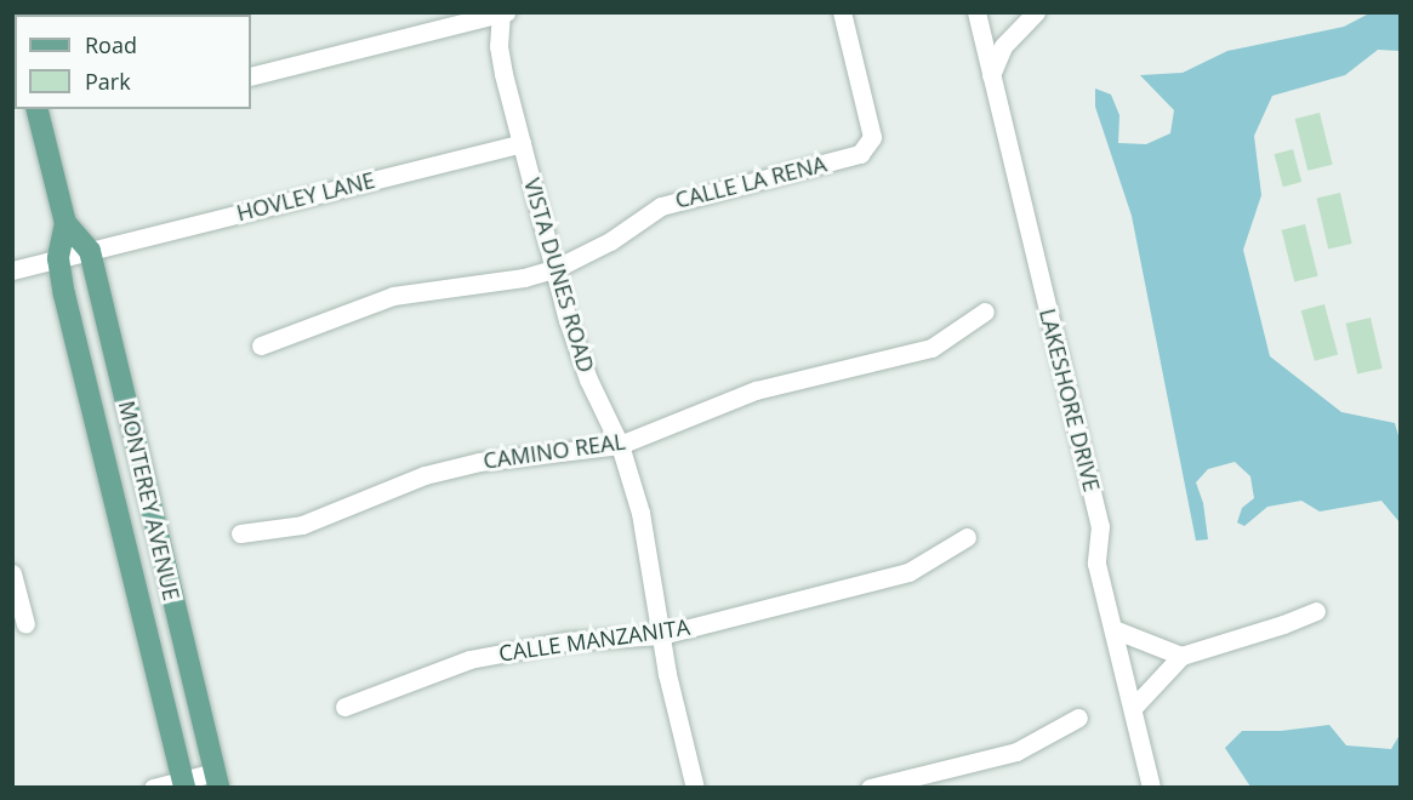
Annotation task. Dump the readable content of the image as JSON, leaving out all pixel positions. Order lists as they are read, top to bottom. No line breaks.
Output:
{"streets":{"main road":["MONTEREY AVENUE"],"street":["CALLE LA RENA","HOVLEY LANE","VISTA DUNES ROAD","LAKESHORE DRIVE","CAMINO REAL","CALLE MANZANITA"]},"crossings":[["CALLE LA RENA","VISTA DUNES ROAD"],["HOVLEY LANE","VISTA DUNES ROAD"],["HOVLEY LANE","MONTEREY AVENUE"],["VISTA DUNES ROAD","CAMINO REAL"],["VISTA DUNES ROAD","CALLE MANZANITA"]],"legend":["Road","Park"]}
